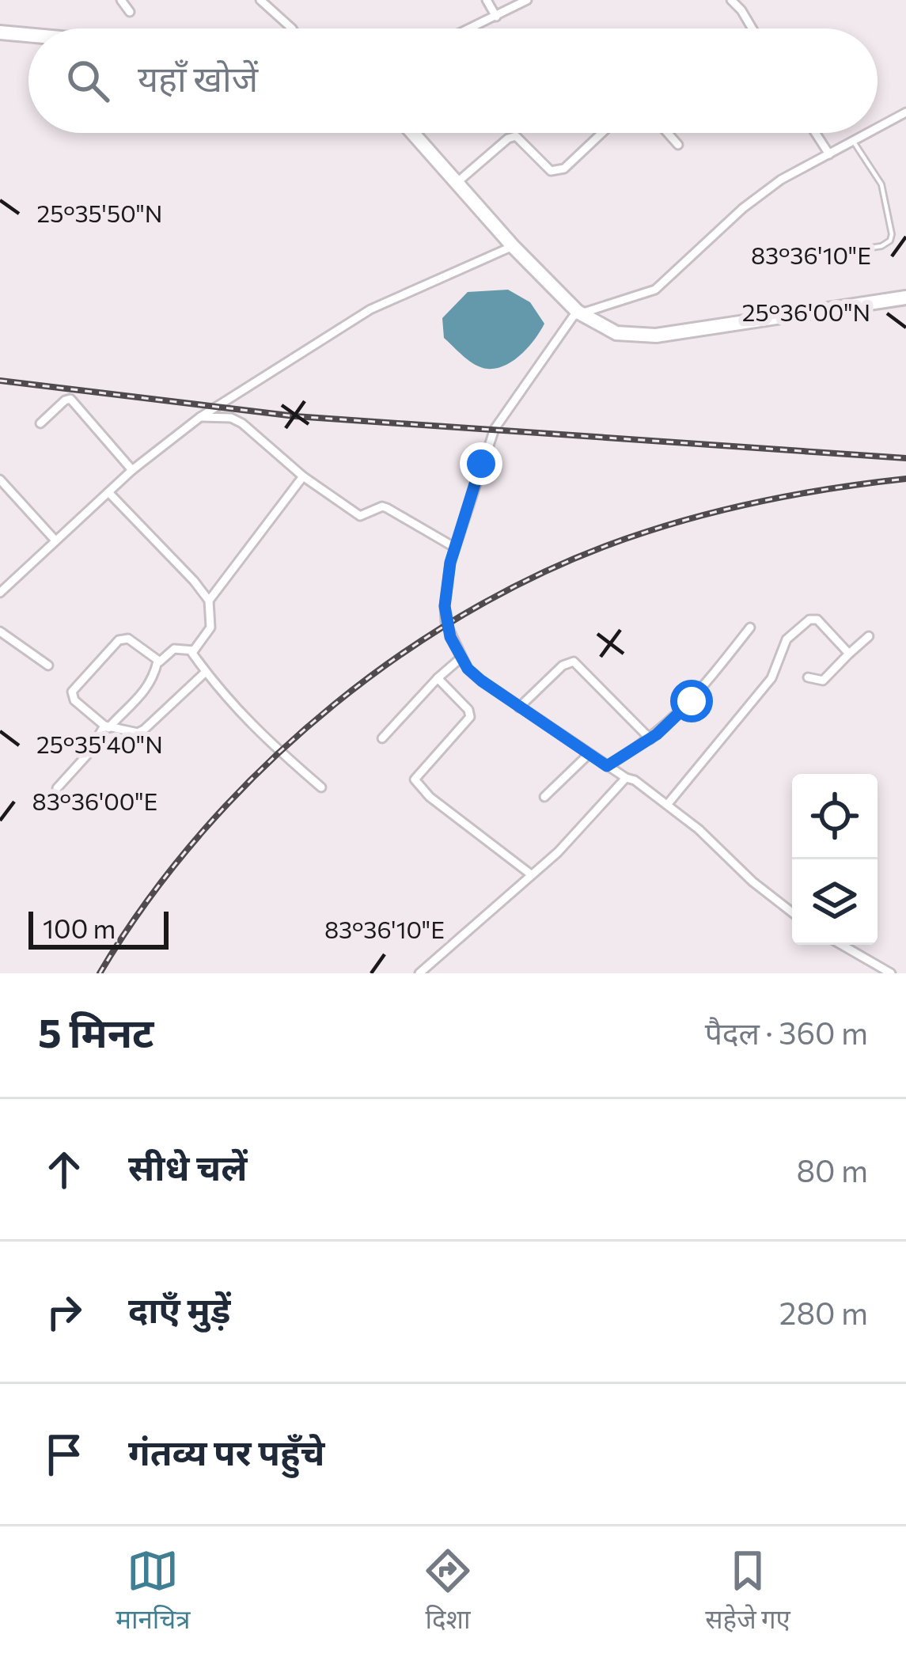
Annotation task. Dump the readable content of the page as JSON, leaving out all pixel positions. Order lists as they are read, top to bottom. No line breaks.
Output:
{"scale_bar":"100 m","page":{"search":"यहाँ खोजें","scale":"100 m","heading":["5 मिनट","पैदल · 360 m"],"list":[["सीधे चलें","80 m"],["दाएँ मुड़ें","280 m"],"गंतव्य पर पहुँचे"],"nav":["मानचित्र","दिशा","सहेजे गए"]},"coordinates":["25°35'50\"N","83°36'10\"E","25°36'00\"N","25°35'40\"N","83°36'00\"E"]}
